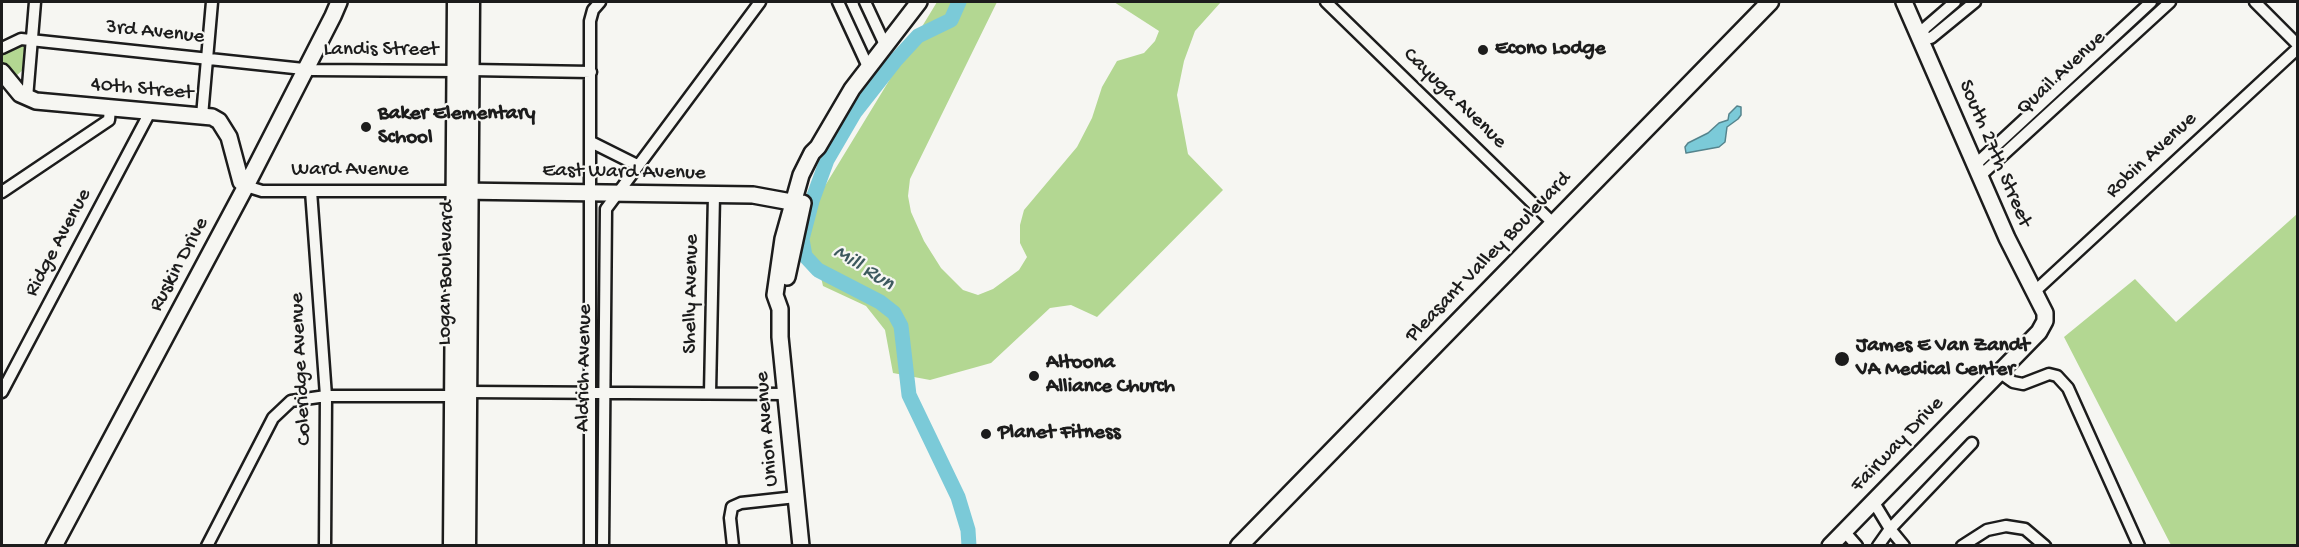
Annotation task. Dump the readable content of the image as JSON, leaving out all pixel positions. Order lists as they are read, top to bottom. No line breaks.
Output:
{"streets":{"main road":["Pleasant Valley Boulevard","Logan Boulevard"],"street":["3rd Avenue","Landis Street","Quail Avenue","40th Street","Cayuga Avenue","South 27th Street","Robin Avenue","Ward Avenue","East Ward Avenue","Ridge Avenue","Ruskin Drive","Shelly Avenue","Aldrich Avenue","Coleridge Avenue","Union Avenue","Fairway Drive"]},"crossings":[["3rd Avenue","Landis Street"],["3rd Avenue","Ruskin Drive"],["Landis Street","Ruskin Drive"],["Landis Street","Logan Boulevard"],["Landis Street","Aldrich Avenue"],["Quail Avenue","South 27th Street"],["40th Street","Ward Avenue"],["40th Street","Ridge Avenue"],["40th Street","Ruskin Drive"],["Cayuga Avenue","Pleasant Valley Boulevard"],["South 27th Street","Robin Avenue"],["South 27th Street","Fairway Drive"],["Ward Avenue","East Ward Avenue"],["Ward Avenue","Ruskin Drive"],["Ward Avenue","Logan Boulevard"],["Ward Avenue","Coleridge Avenue"],["East Ward Avenue","Logan Boulevard"],["East Ward Avenue","Shelly Avenue"],["East Ward Avenue","Aldrich Avenue"],["East Ward Avenue","Union Avenue"]],"water":["Mill Run"],"places":["Econo Lodge","Baker Elementary School","James E Van Zandt VA Medical Center","Altoona Alliance Church","Planet Fitness"]}
